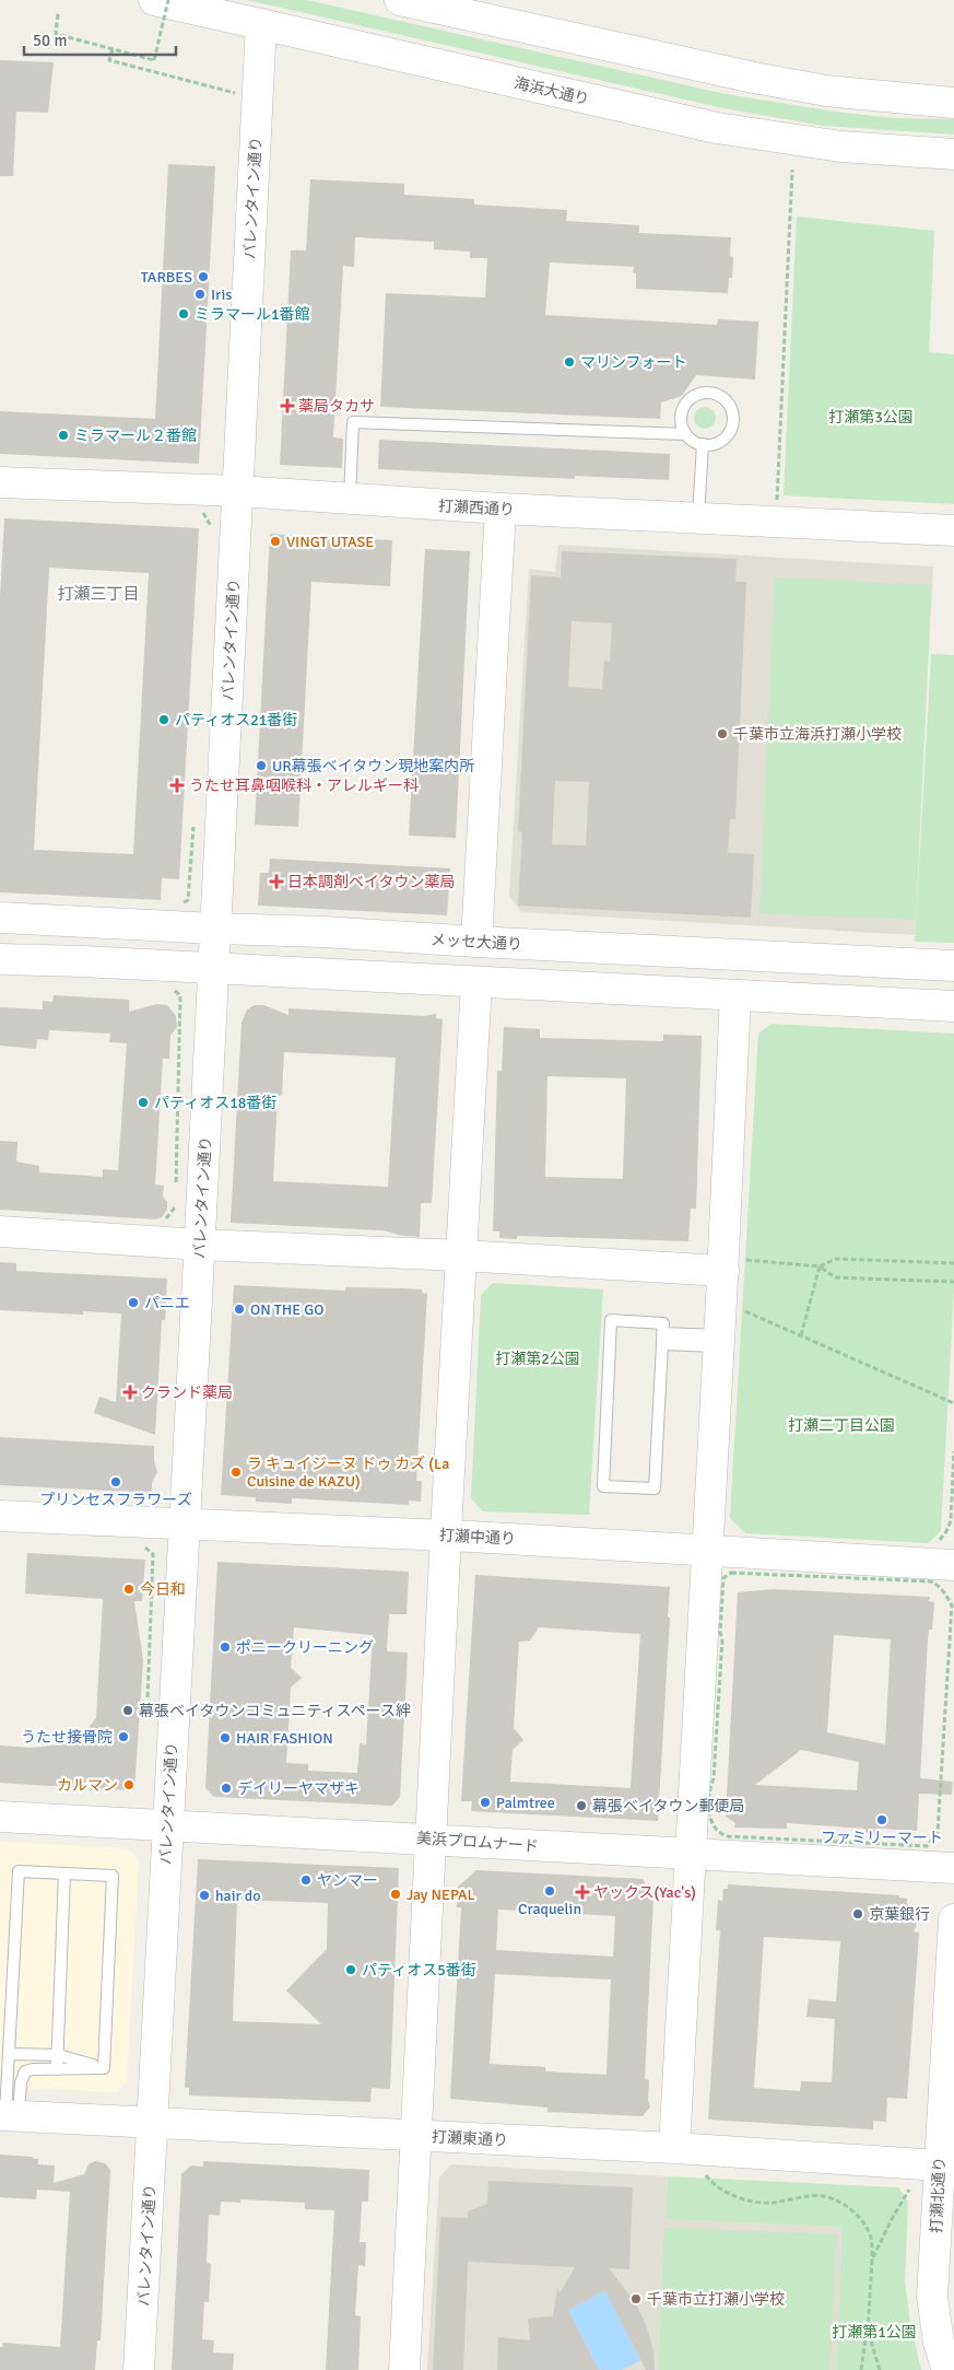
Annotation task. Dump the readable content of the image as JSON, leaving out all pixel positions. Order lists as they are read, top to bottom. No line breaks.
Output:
{"streets":{"street":["海浜大通り","バレンタイン通り","打瀬西通り","メッセ大通り","打瀬中通り","美浜プロムナード","打瀬東通り","打瀬北通り"]},"crossings":[["海浜大通り","バレンタイン通り"],["バレンタイン通り","打瀬西通り"],["バレンタイン通り","メッセ大通り"],["バレンタイン通り","打瀬中通り"],["バレンタイン通り","美浜プロムナード"],["バレンタイン通り","打瀬東通り"],["打瀬東通り","打瀬北通り"]],"districts":["打瀬三丁目"],"parks":["打瀬第3公園","打瀬第2公園","打瀬二丁目公園","打瀬第1公園"],"places":{"other":["TARBES","Iris","ミラマール1番館","マリンフォート","ミラマール２番館","VINGT UTASE","パティオス21番街","千葉市立海浜打瀬小学校","UR幕張ベイタウン現地案内所","パティオス18番街","パニエ","ON THE GO","ラ キュイジーヌ ドゥ カズ (La Cuisine de KAZU)","プリンセスフラワーズ","今日和","ポニークリーニング","幕張ベイタウンコミュニティスペース絆","うたせ接骨院","HAIR FASHION","カルマン","デイリーヤマザキ","Palmtree","幕張ベイタウン郵便局","ファミリーマート","ヤンマー","Craquelin","Jay NEPAL","hair do","京葉銀行","パティオス5番街","千葉市立打瀬小学校"],"health":["薬局タカサ","うたせ耳鼻咽喉科・アレルギー科","日本調剤ベイタウン薬局","クランド薬局","ヤックス(Yac's)"]},"scale_bar":"50 m"}
